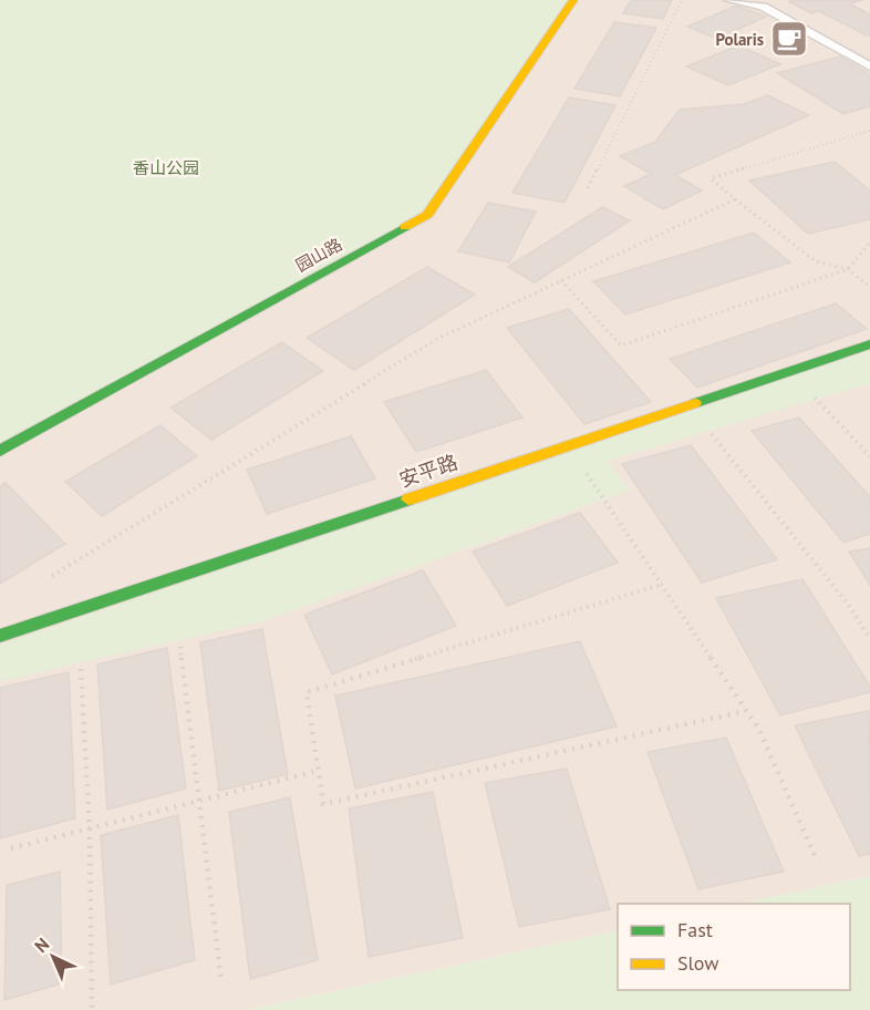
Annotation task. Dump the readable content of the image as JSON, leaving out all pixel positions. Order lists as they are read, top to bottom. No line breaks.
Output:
{"streets":{"street":["园山路","安平路"]},"parks":["香山公园"],"places":{"cafe":["Polaris"]},"legend":["Fast","Slow"],"north":"top left"}
